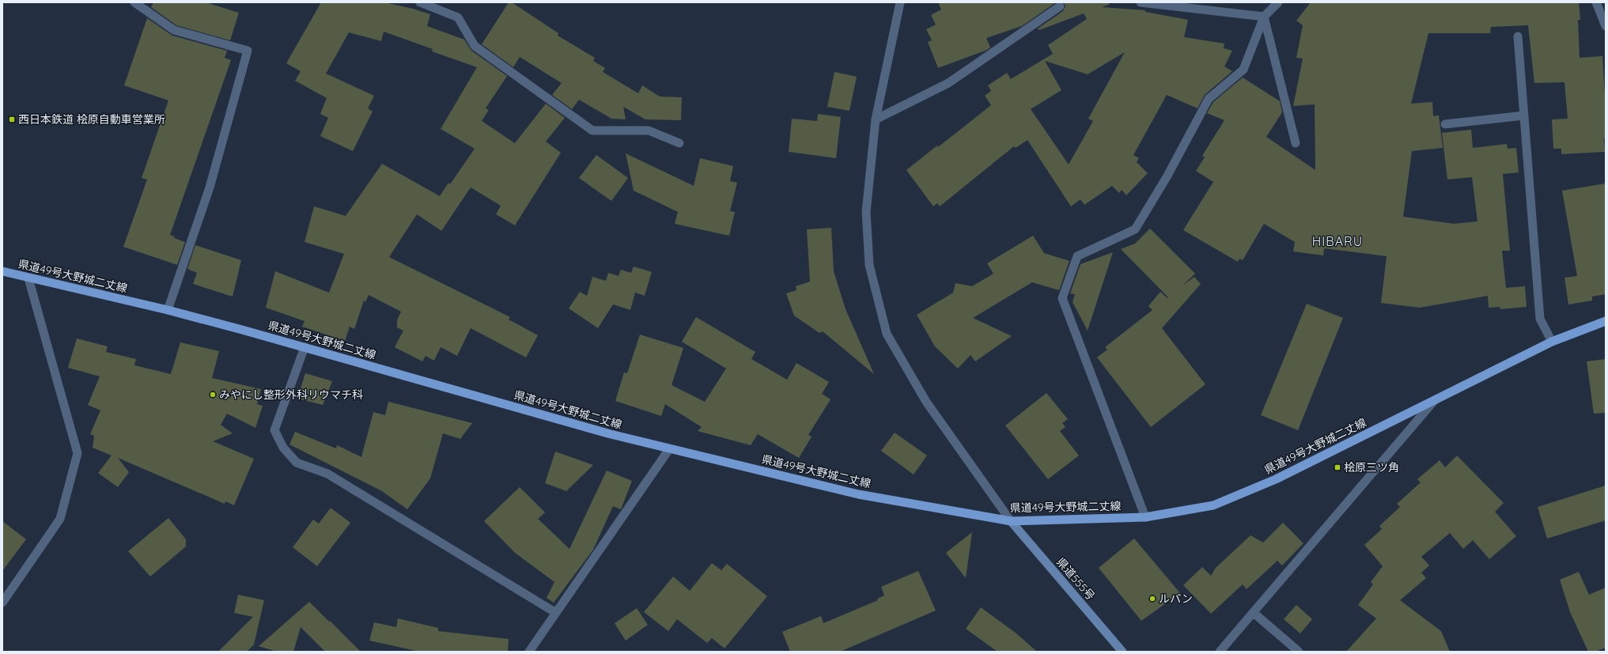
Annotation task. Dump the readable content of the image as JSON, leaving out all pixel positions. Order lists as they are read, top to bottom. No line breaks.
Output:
{"streets":{"main road":["県道49号大野城二丈線","県道555号"]},"crossings":[["県道49号大野城二丈線","県道555号"]],"districts":["HIBARU"],"places":{"transit":["西日本鉄道 桧原自動車営業所","桧原三ツ角"],"other":["みやにし整形外科リウマチ科","ルパン"]}}
